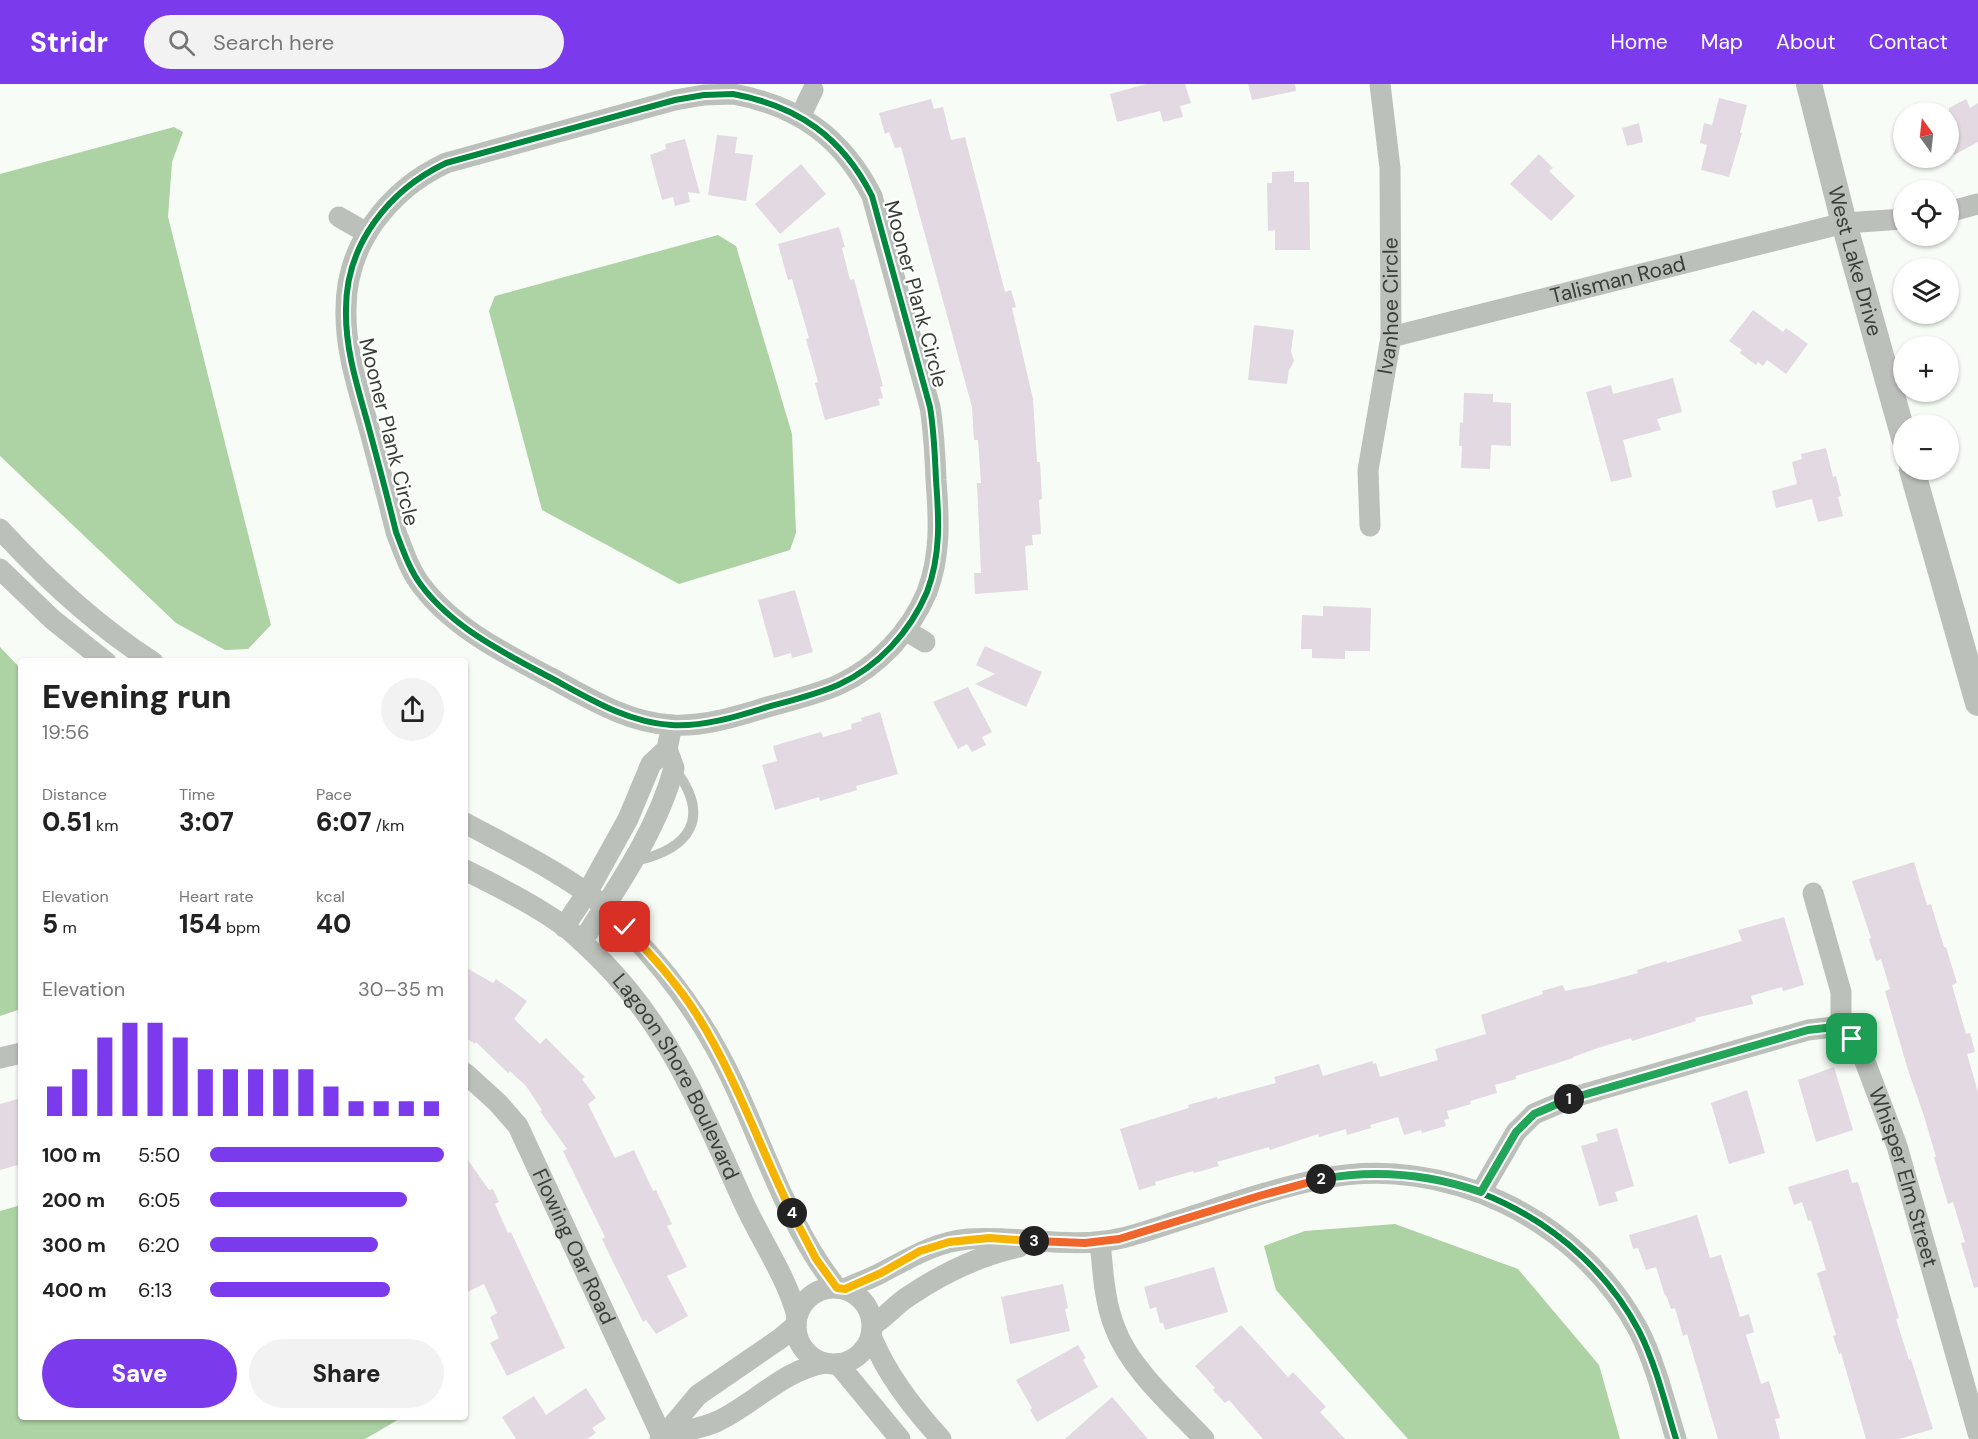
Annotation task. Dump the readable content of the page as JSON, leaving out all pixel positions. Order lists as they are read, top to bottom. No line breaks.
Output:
{"streets":{"street":["West Lake Drive","Talisman Road","Mooner Plank Circle","Ivanhoe Circle","Lagoon Shore Boulevard","Whisper Elm Street","Flowing Oar Road"]},"crossings":[["West Lake Drive","Talisman Road"],["Talisman Road","Ivanhoe Circle"]],"north":"top","page":{"header":"Stridr","search":"Search here","nav":["Home","Map","About","Contact"],"map_buttons":["+","−"],"heading":["Evening run","19:56"],"stats":[["Distance","0.51 km"],["Time","3:07"],["Pace","6:07 /km"],["Elevation","5 m"],["Heart rate","154 bpm"],["kcal","40"]],"chart":["Elevation","30–35 m"],"pins":["1","2","4","3"],"list":[{"name":"100 m","note":"5:50"},{"name":"200 m","note":"6:05"},{"name":"300 m","note":"6:20"},{"name":"400 m","note":"6:13"}],"buttons":["Save","Share"]}}
